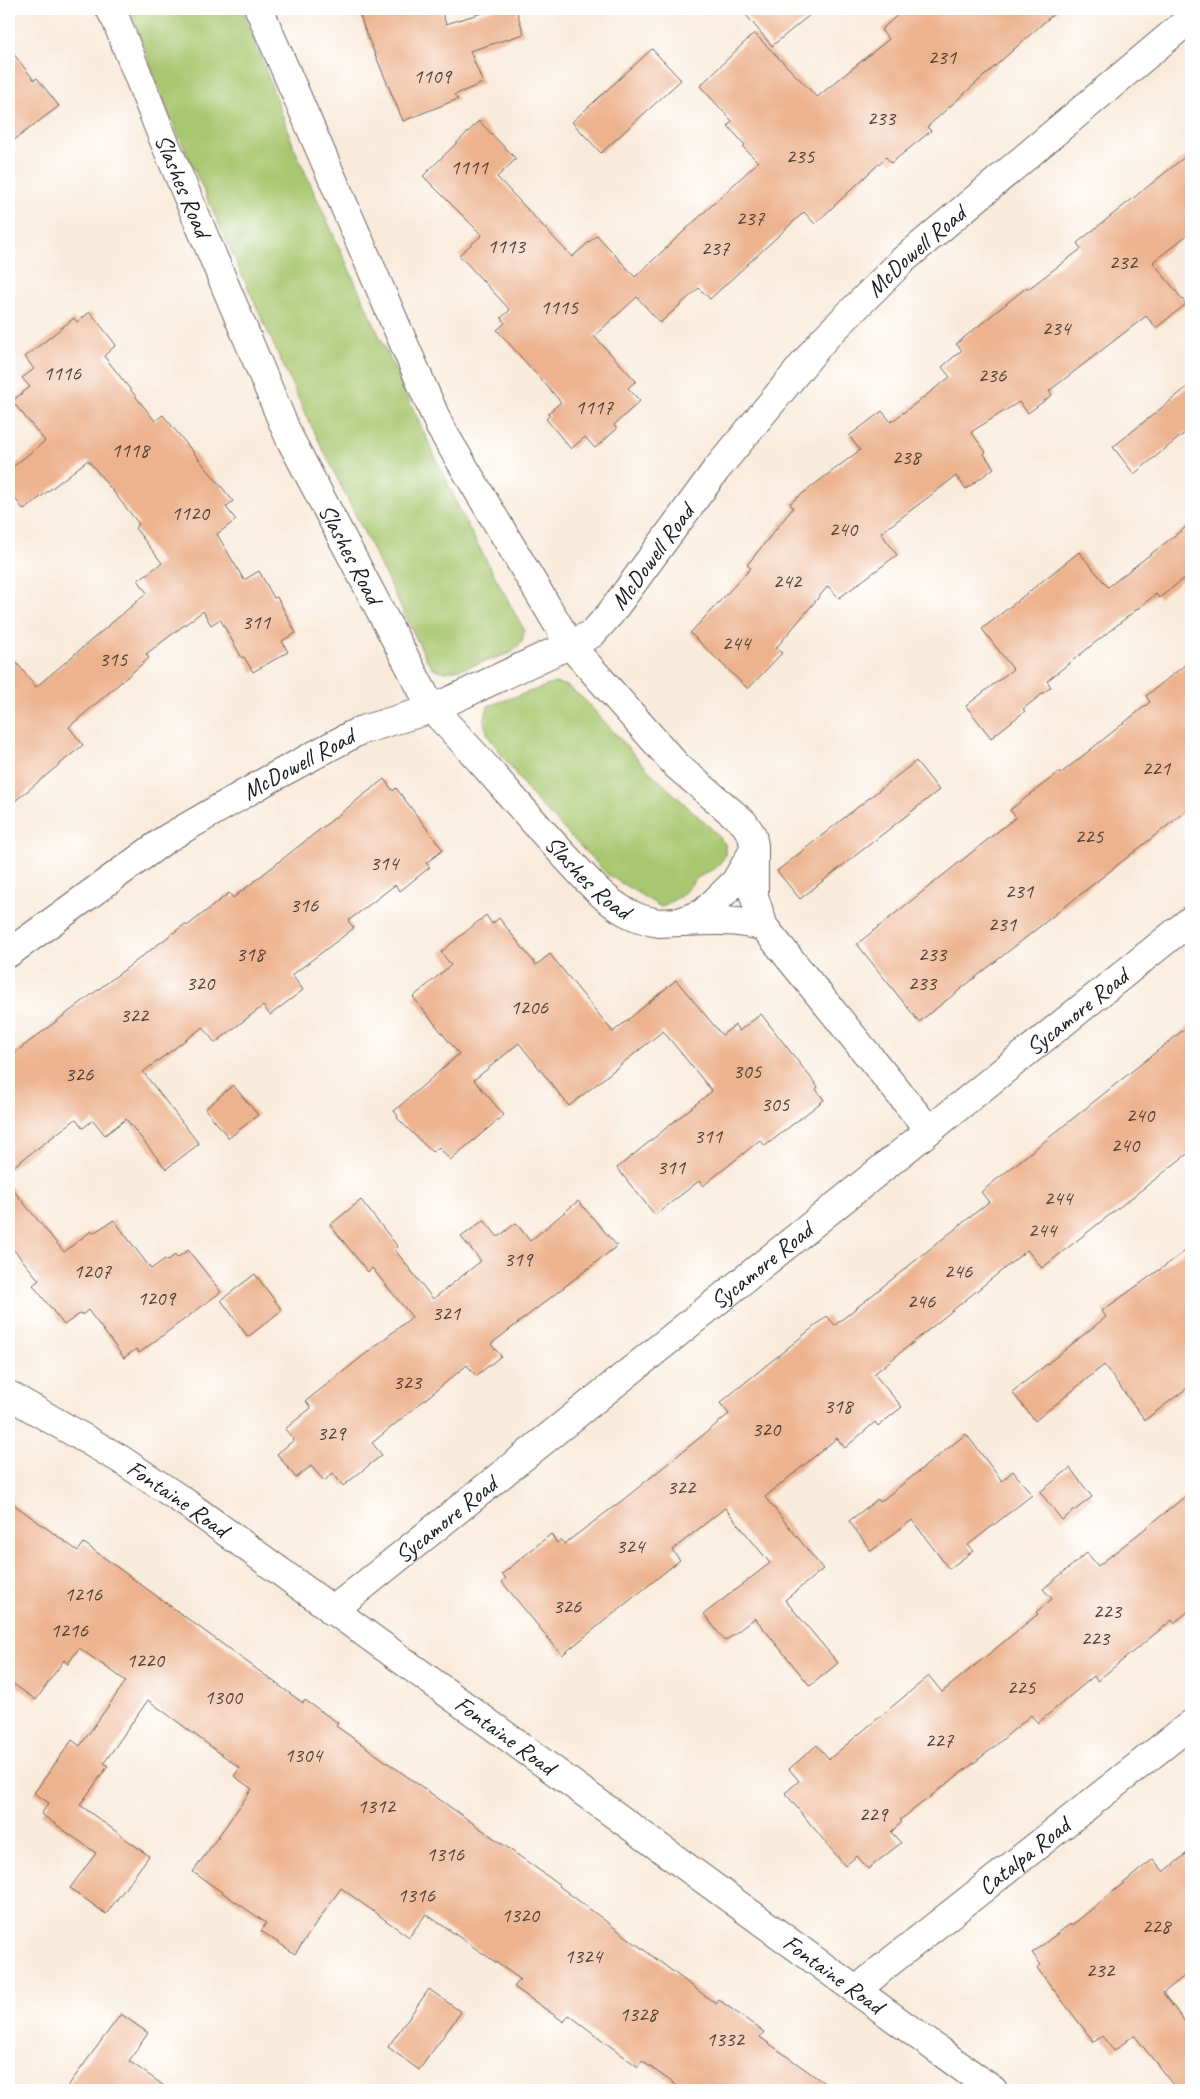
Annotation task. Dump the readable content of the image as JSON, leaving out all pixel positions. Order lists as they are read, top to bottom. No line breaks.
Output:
{"streets":{"street":["Slashes Road","McDowell Road","Sycamore Road","Fontaine Road","Catalpa Road"]},"crossings":[["Slashes Road","McDowell Road"],["Sycamore Road","Fontaine Road"],["Fontaine Road","Catalpa Road"]],"house_numbers":["231","1109","233","235","1111","237","1113","237","232","1115","234","1116","236","1117","1118","238","1120","240","242","311","244","315","221","225","314","231","316","231","318","233","320","233","1206","322","305","326","305","240","311","240","311","244","244","319","1207","246","1209","246","321","323","318","320","329","322","324","1216","326","223","1216","223","1220","225","1300","227","1304","1312","229","1316","1316","1320","228","1324","232","1328","1332"]}
